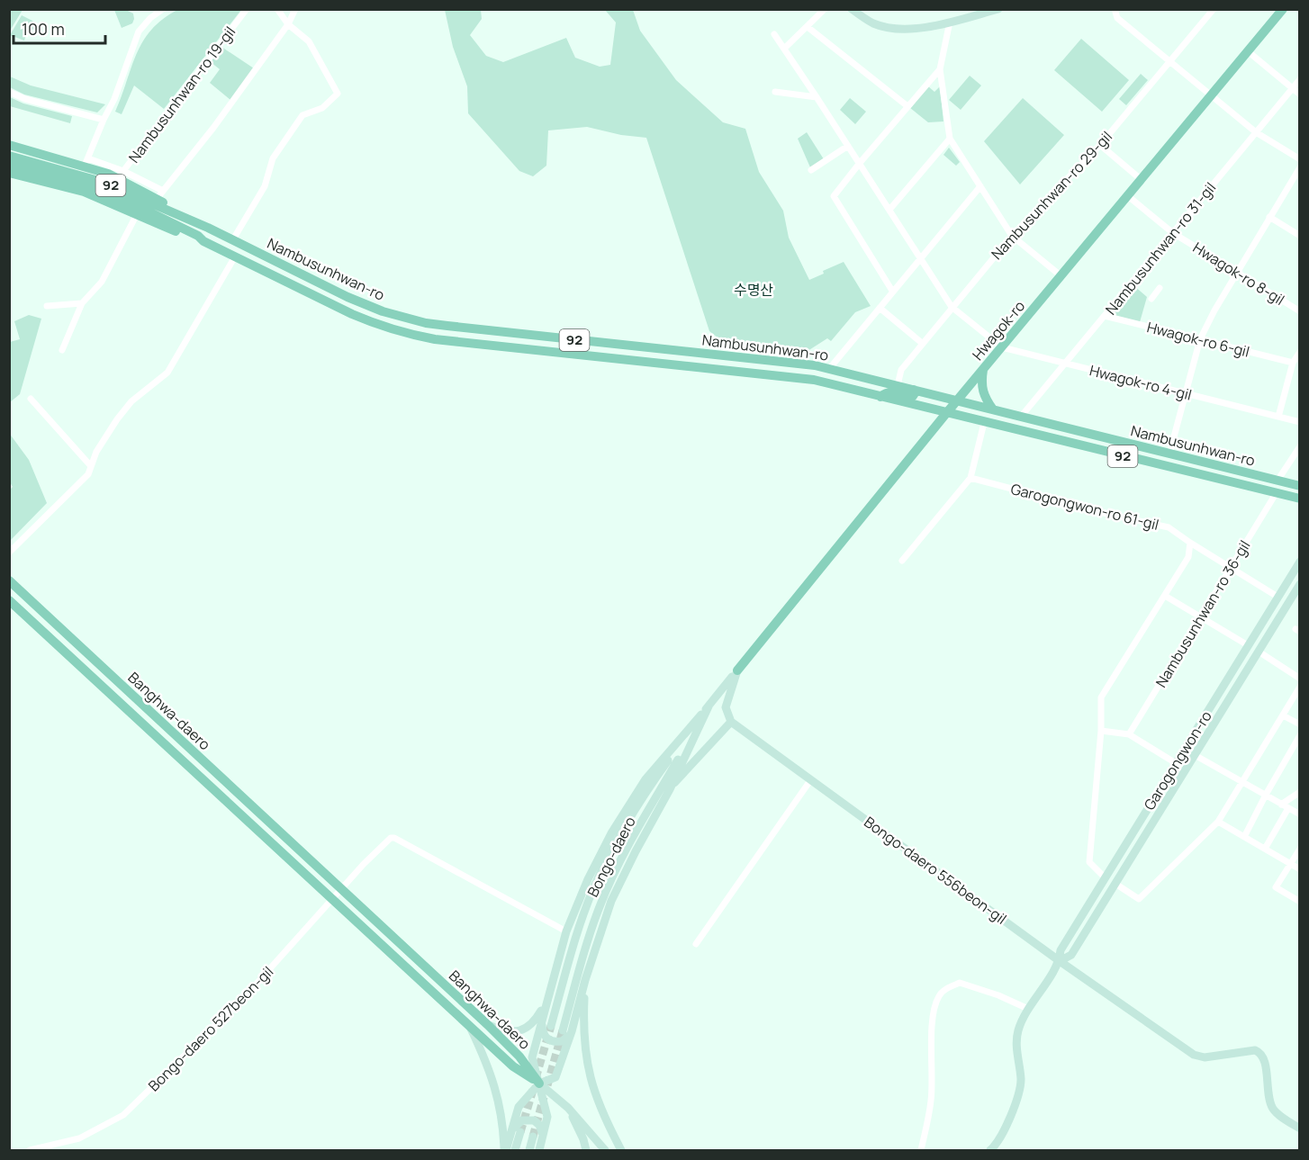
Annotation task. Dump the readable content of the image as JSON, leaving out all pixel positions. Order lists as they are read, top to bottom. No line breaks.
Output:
{"streets":{"main road":["92","Nambusunhwan-ro","Hwagok-ro","Banghwa-daero"],"street":["Nambusunhwan-ro 19-gil","Nambusunhwan-ro 29-gil","Nambusunhwan-ro 31-gil","Hwagok-ro 8-gil","Hwagok-ro 6-gil","Hwagok-ro 4-gil","Garogongwon-ro 61-gil","Nambusunhwan-ro 36-gil","Garogongwon-ro","Bongo-daero","Bongo-daero 556beon-gil","Bongo-daero 527beon-gil"]},"crossings":[["Nambusunhwan-ro 19-gil","Nambusunhwan-ro"],["Nambusunhwan-ro 29-gil","Nambusunhwan-ro"],["Nambusunhwan-ro 31-gil","Nambusunhwan-ro"],["Nambusunhwan-ro 31-gil","Hwagok-ro 8-gil"],["Nambusunhwan-ro 31-gil","Hwagok-ro 6-gil"],["Nambusunhwan-ro 31-gil","Hwagok-ro 4-gil"],["Nambusunhwan-ro","Hwagok-ro"],["Nambusunhwan-ro","Nambusunhwan-ro 36-gil"],["Hwagok-ro 8-gil","Hwagok-ro"],["Hwagok-ro","Hwagok-ro 4-gil"],["Hwagok-ro","Bongo-daero"],["Garogongwon-ro 61-gil","Nambusunhwan-ro 36-gil"],["Garogongwon-ro 61-gil","Garogongwon-ro"],["Garogongwon-ro","Bongo-daero 556beon-gil"]],"parks":["수명산"],"scale_bar":"100 m"}
